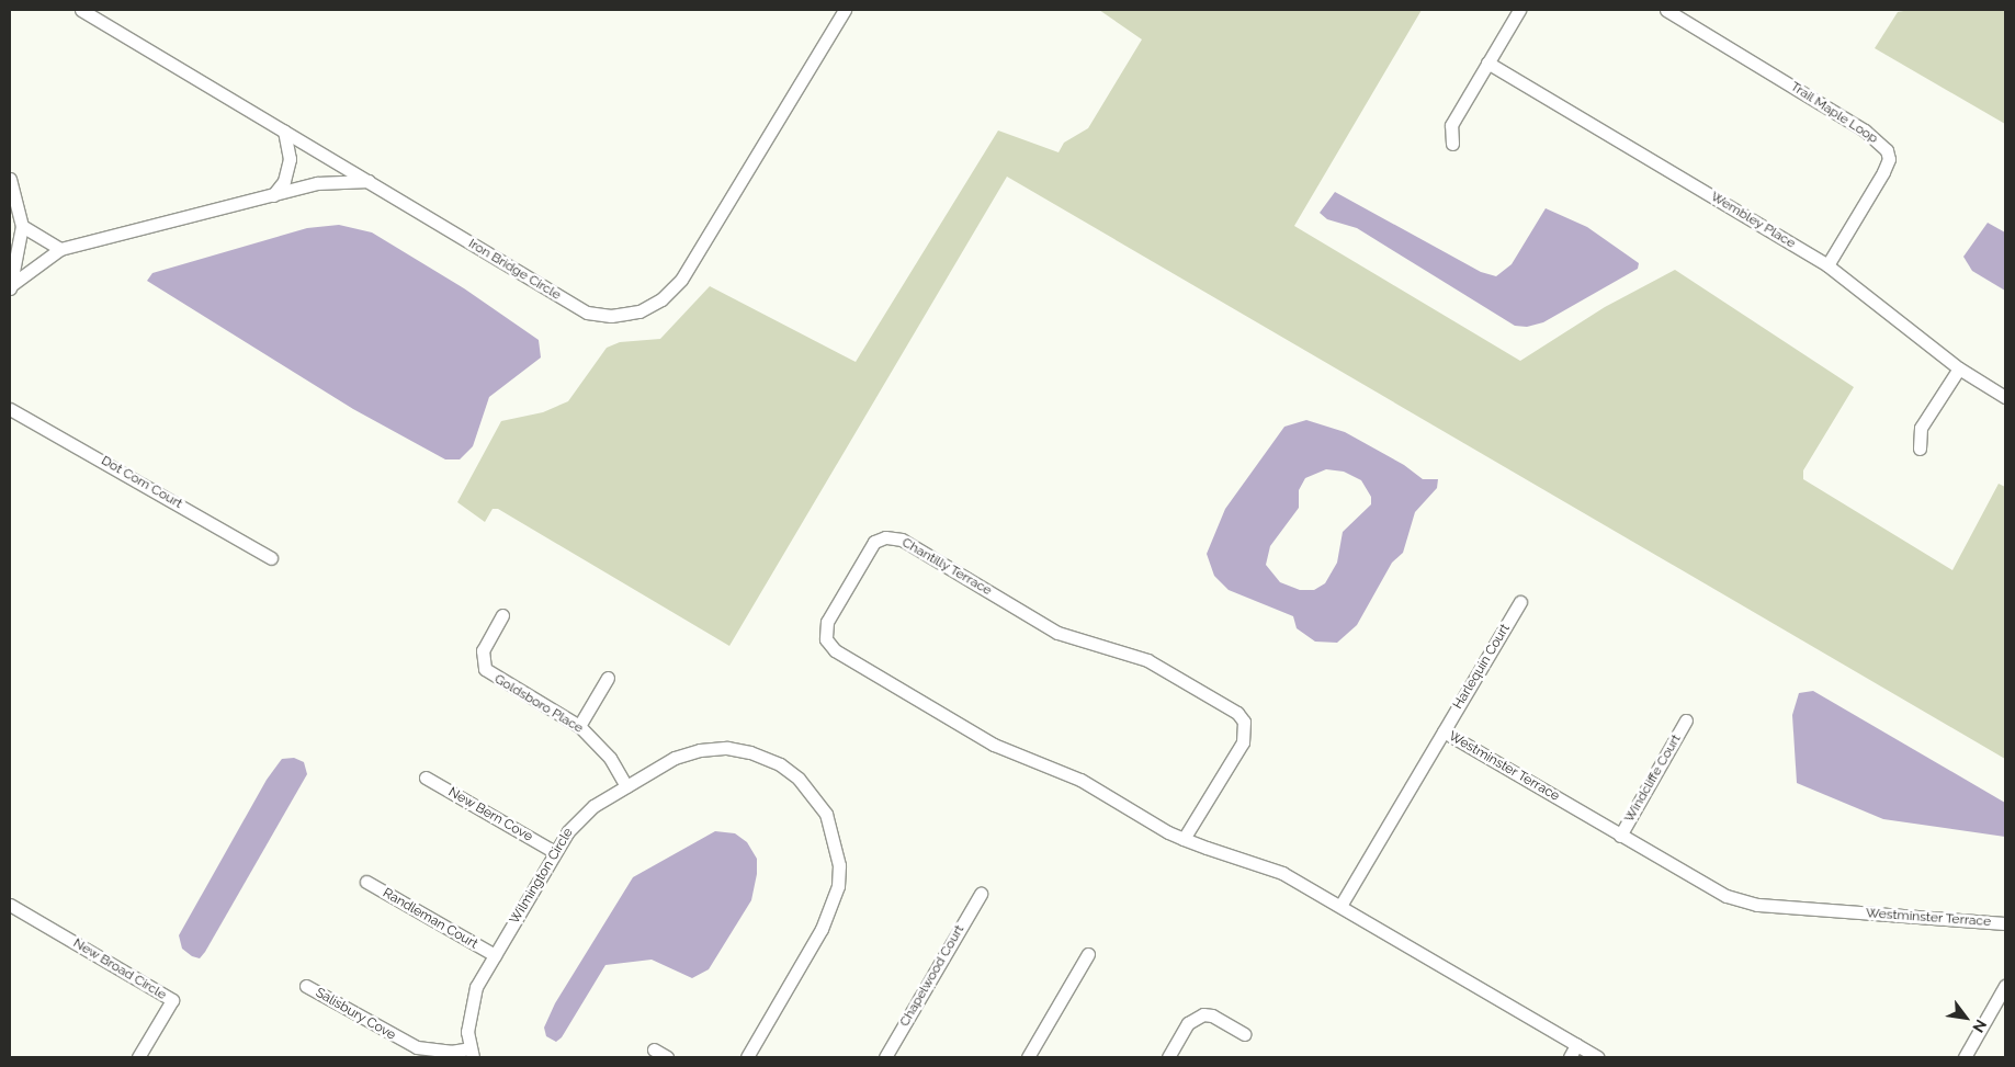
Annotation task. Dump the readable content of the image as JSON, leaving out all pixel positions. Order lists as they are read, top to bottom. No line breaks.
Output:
{"streets":{"street":["Trail Maple Loop","Wembley Place","Iron Bridge Circle","Dot Com Court","Chantilly Terrace","Harlequin Court","Goldsboro Place","Westminster Terrace","Windcliffe Court","New Bern Cove","Wilmington Circle","Randleman Court","New Broad Circle","Chapelwood Court","Salisbury Cove"]},"crossings":[["Trail Maple Loop","Wembley Place"],["Chantilly Terrace","Westminster Terrace"],["Harlequin Court","Westminster Terrace"],["Goldsboro Place","Wilmington Circle"],["Westminster Terrace","Windcliffe Court"],["New Bern Cove","Wilmington Circle"],["Wilmington Circle","Randleman Court"],["Wilmington Circle","Salisbury Cove"]],"north":"bottom right"}
